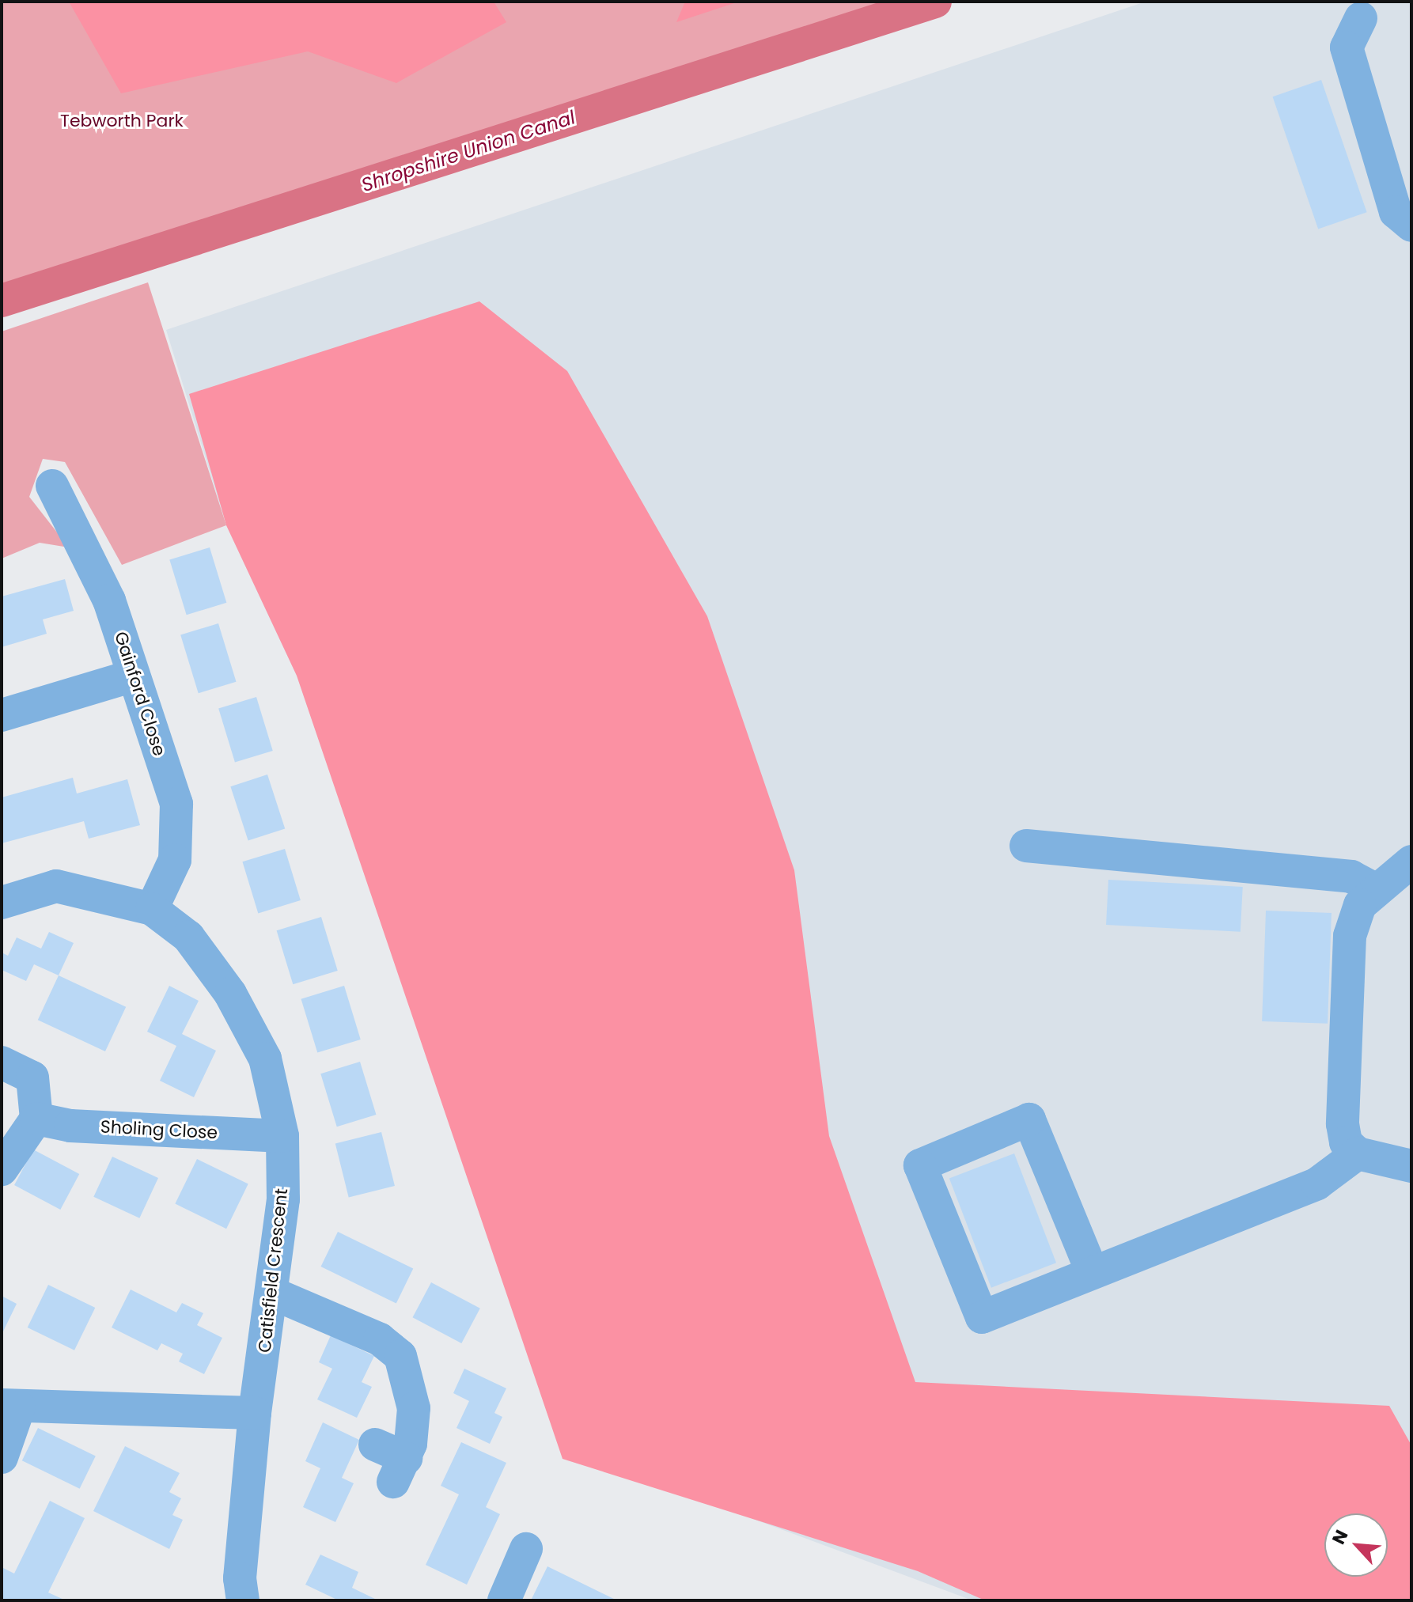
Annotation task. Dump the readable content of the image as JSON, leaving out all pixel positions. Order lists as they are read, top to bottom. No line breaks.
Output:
{"streets":{"street":["Gainford Close","Sholing Close","Catisfield Crescent"]},"crossings":[["Gainford Close","Catisfield Crescent"],["Sholing Close","Catisfield Crescent"]],"water":["Shropshire Union Canal"],"parks":["Tebworth Park"],"north":"top left"}
